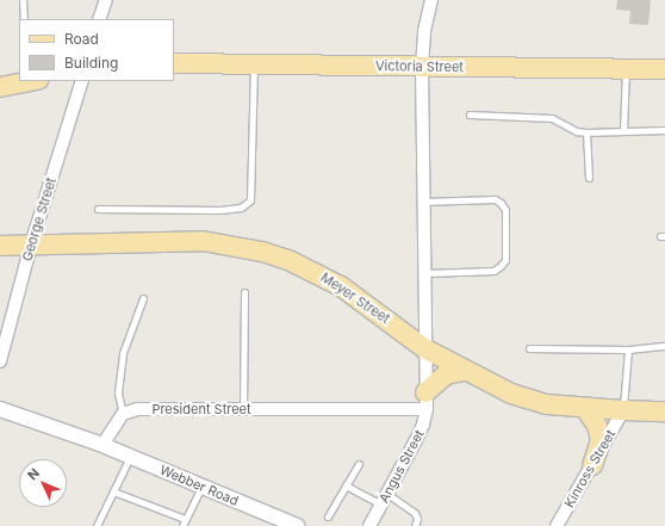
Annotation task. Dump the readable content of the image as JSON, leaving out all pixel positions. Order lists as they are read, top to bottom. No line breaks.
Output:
{"streets":{"main road":["Victoria Street","Meyer Street"],"street":["George Street","President Street","Angus Street","Kinross Street","Webber Road"]},"crossings":[["Victoria Street","Angus Street"],["George Street","Meyer Street"],["Meyer Street","Angus Street"],["Meyer Street","Kinross Street"],["President Street","Angus Street"]],"legend":["Road","Building"],"north":"top left"}
